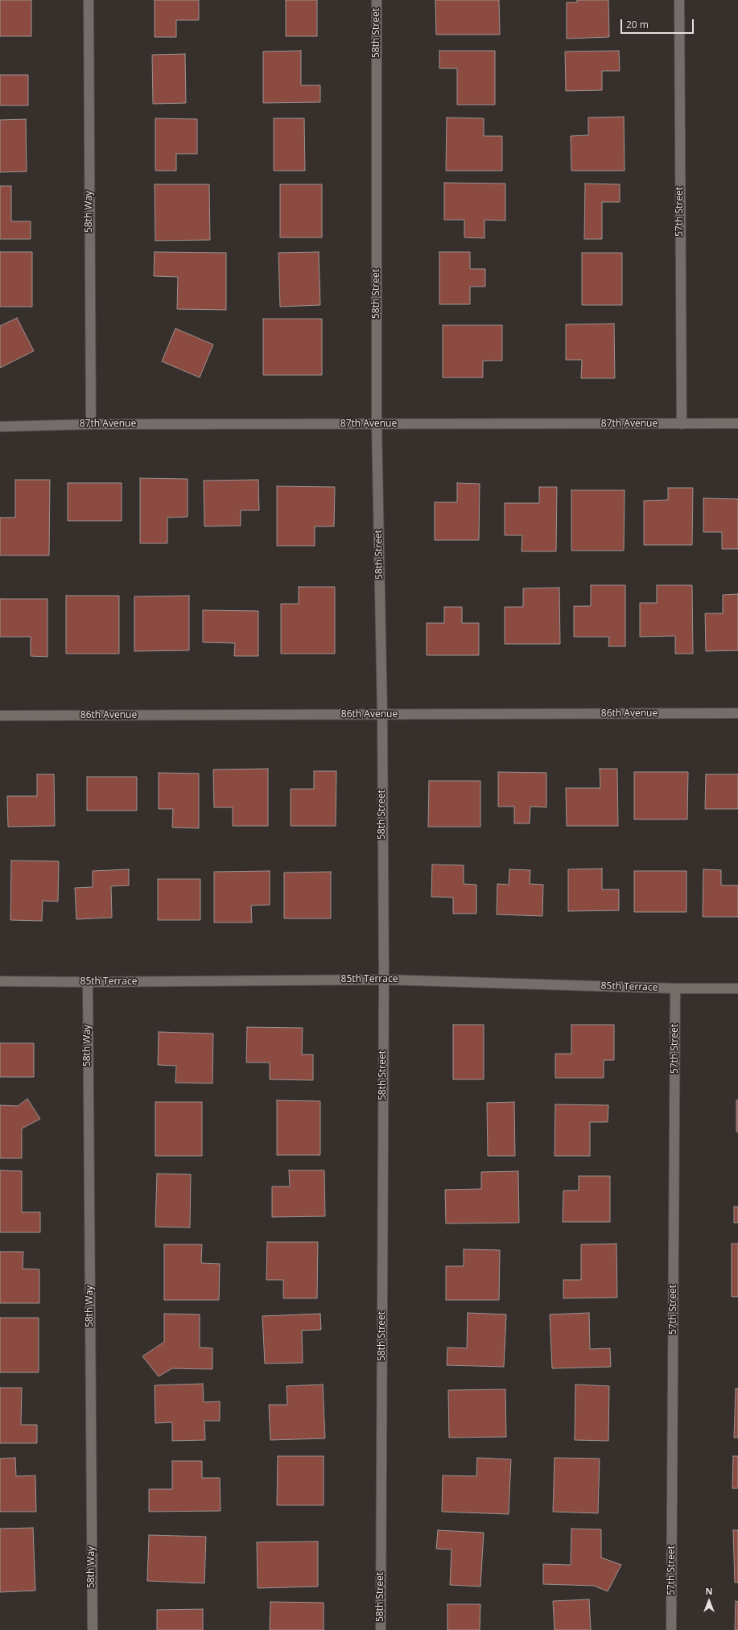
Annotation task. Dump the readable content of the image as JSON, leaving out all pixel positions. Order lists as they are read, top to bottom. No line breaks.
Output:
{"streets":{"street":["58th Street","58th Way","57th Street","87th Avenue","86th Avenue","85th Terrace"]},"crossings":[["58th Street","87th Avenue"],["58th Street","86th Avenue"],["58th Street","85th Terrace"],["58th Way","87th Avenue"],["58th Way","85th Terrace"],["57th Street","87th Avenue"],["57th Street","85th Terrace"]],"scale_bar":"20 m","north":"top"}
